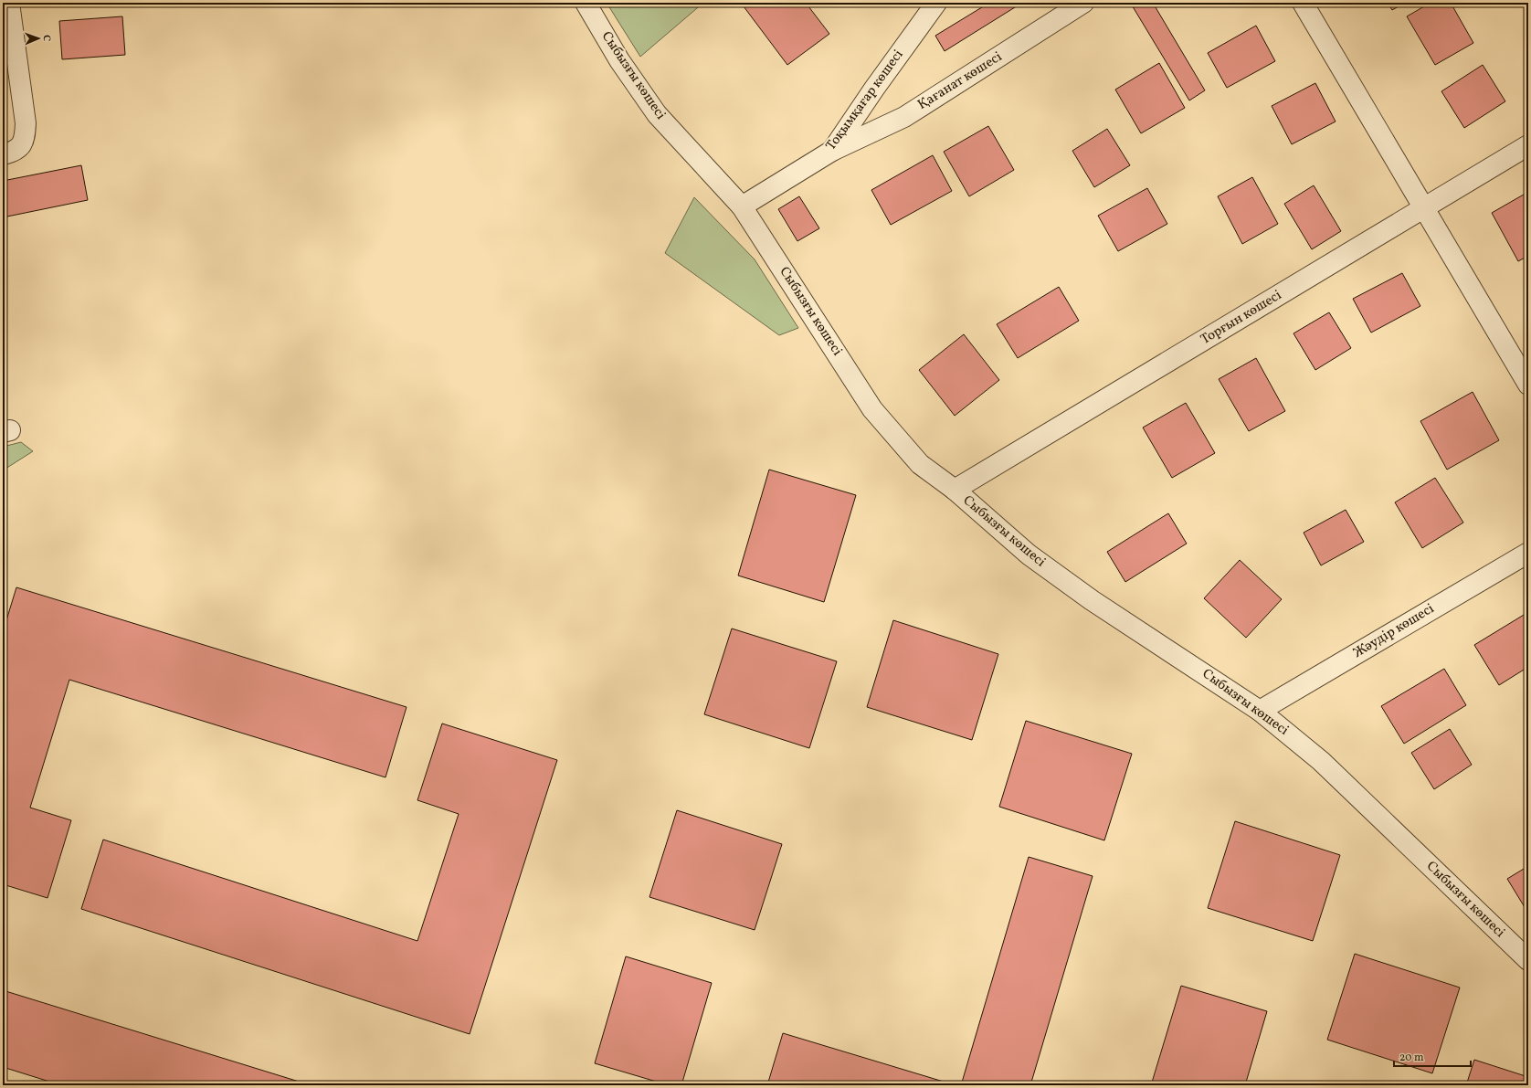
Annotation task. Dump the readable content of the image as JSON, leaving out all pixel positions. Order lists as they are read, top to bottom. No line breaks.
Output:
{"streets":{"street":["Сыбызғы көшесі","Қағанат көшесі","Тоқымқағар көшесі","Торғын көшесі","Жәудір көшесі"]},"crossings":[["Сыбызғы көшесі","Тоқымқағар көшесі"],["Сыбызғы көшесі","Торғын көшесі"],["Сыбызғы көшесі","Жәудір көшесі"],["Қағанат көшесі","Тоқымқағар көшесі"]],"scale_bar":"20 m","north":"right"}
